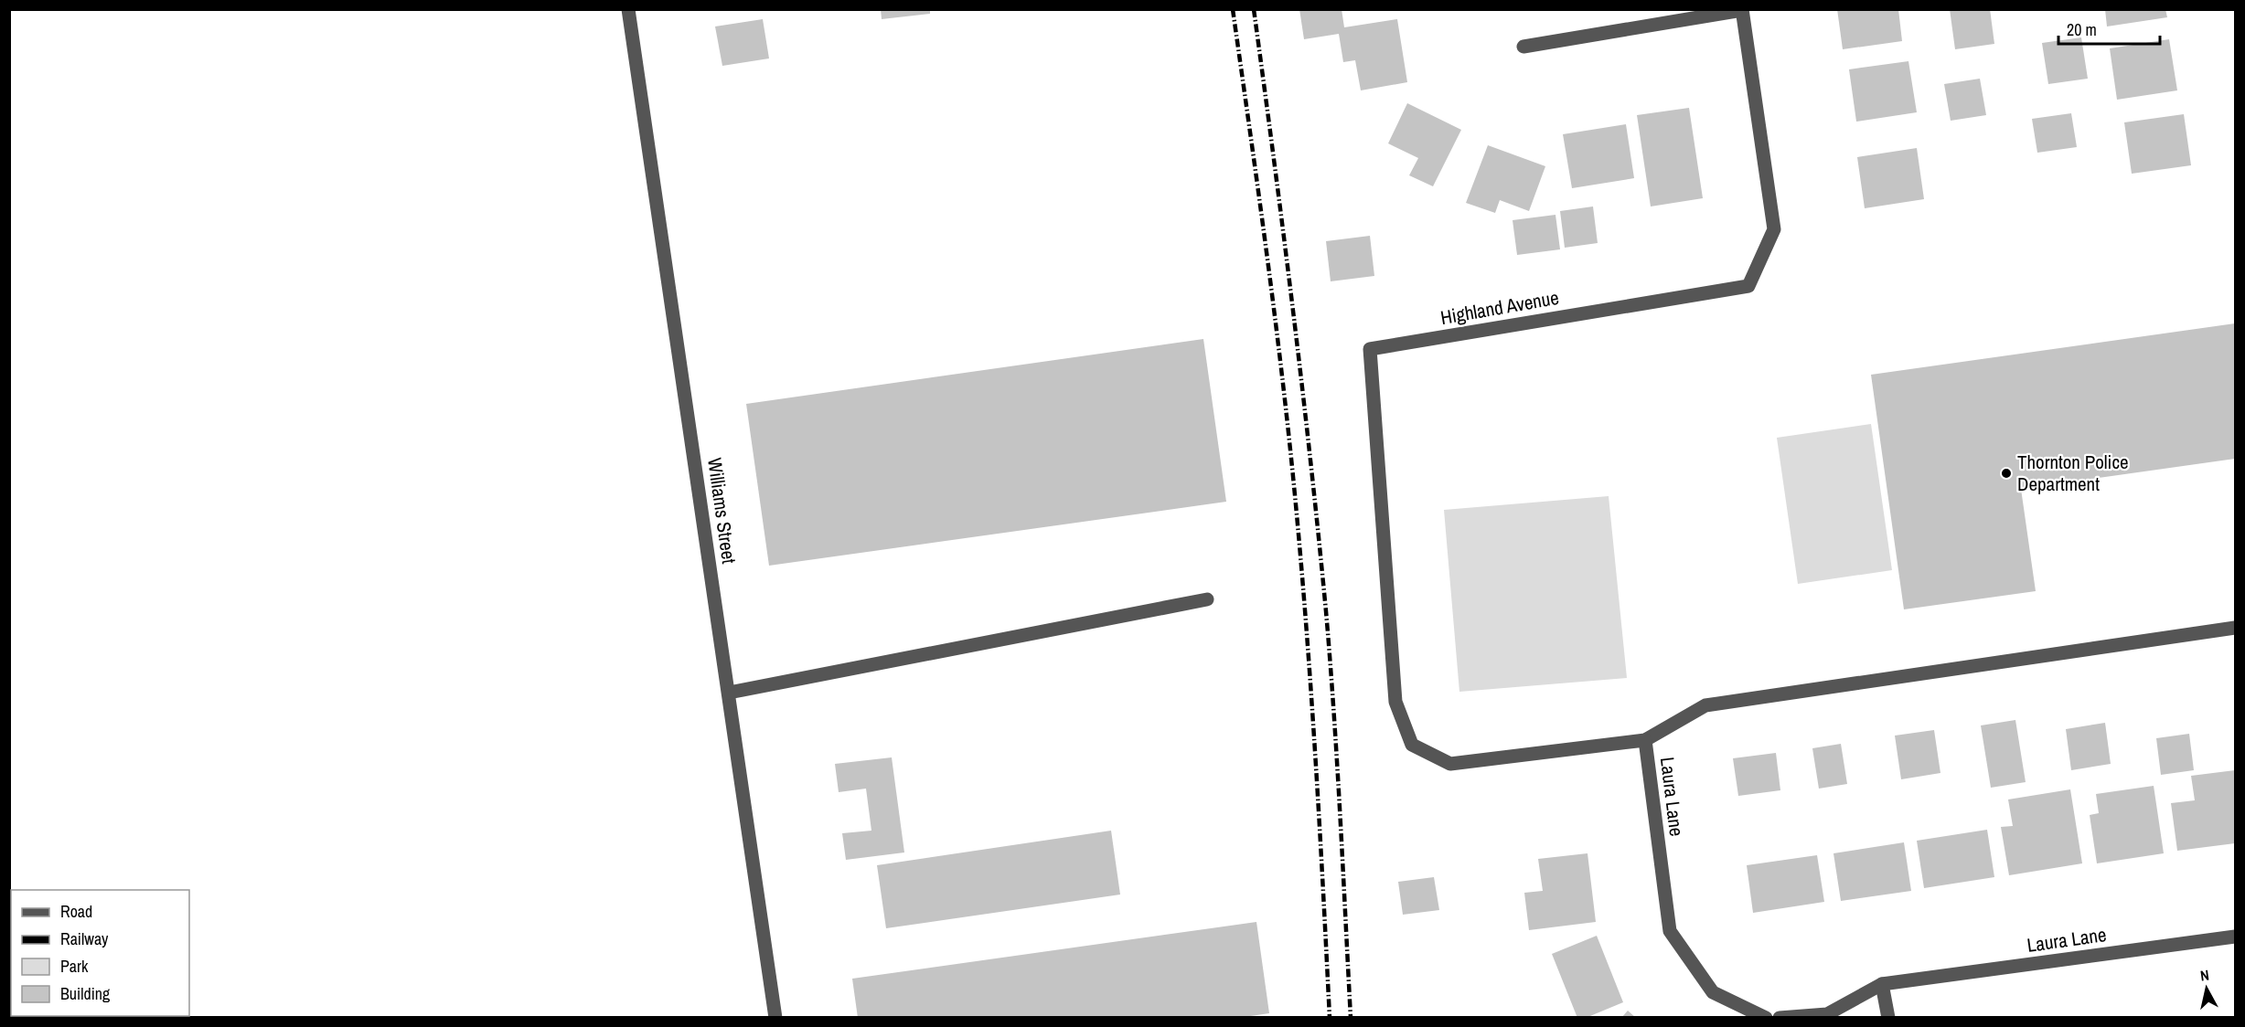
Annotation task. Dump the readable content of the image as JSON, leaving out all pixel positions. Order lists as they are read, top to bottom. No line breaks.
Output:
{"streets":{"street":["Highland Avenue","Williams Street","Laura Lane"]},"crossings":[["Highland Avenue","Laura Lane"]],"places":["Thornton Police Department"],"legend":["Road","Railway","Park","Building"],"scale_bar":"20 m","north":"top"}
